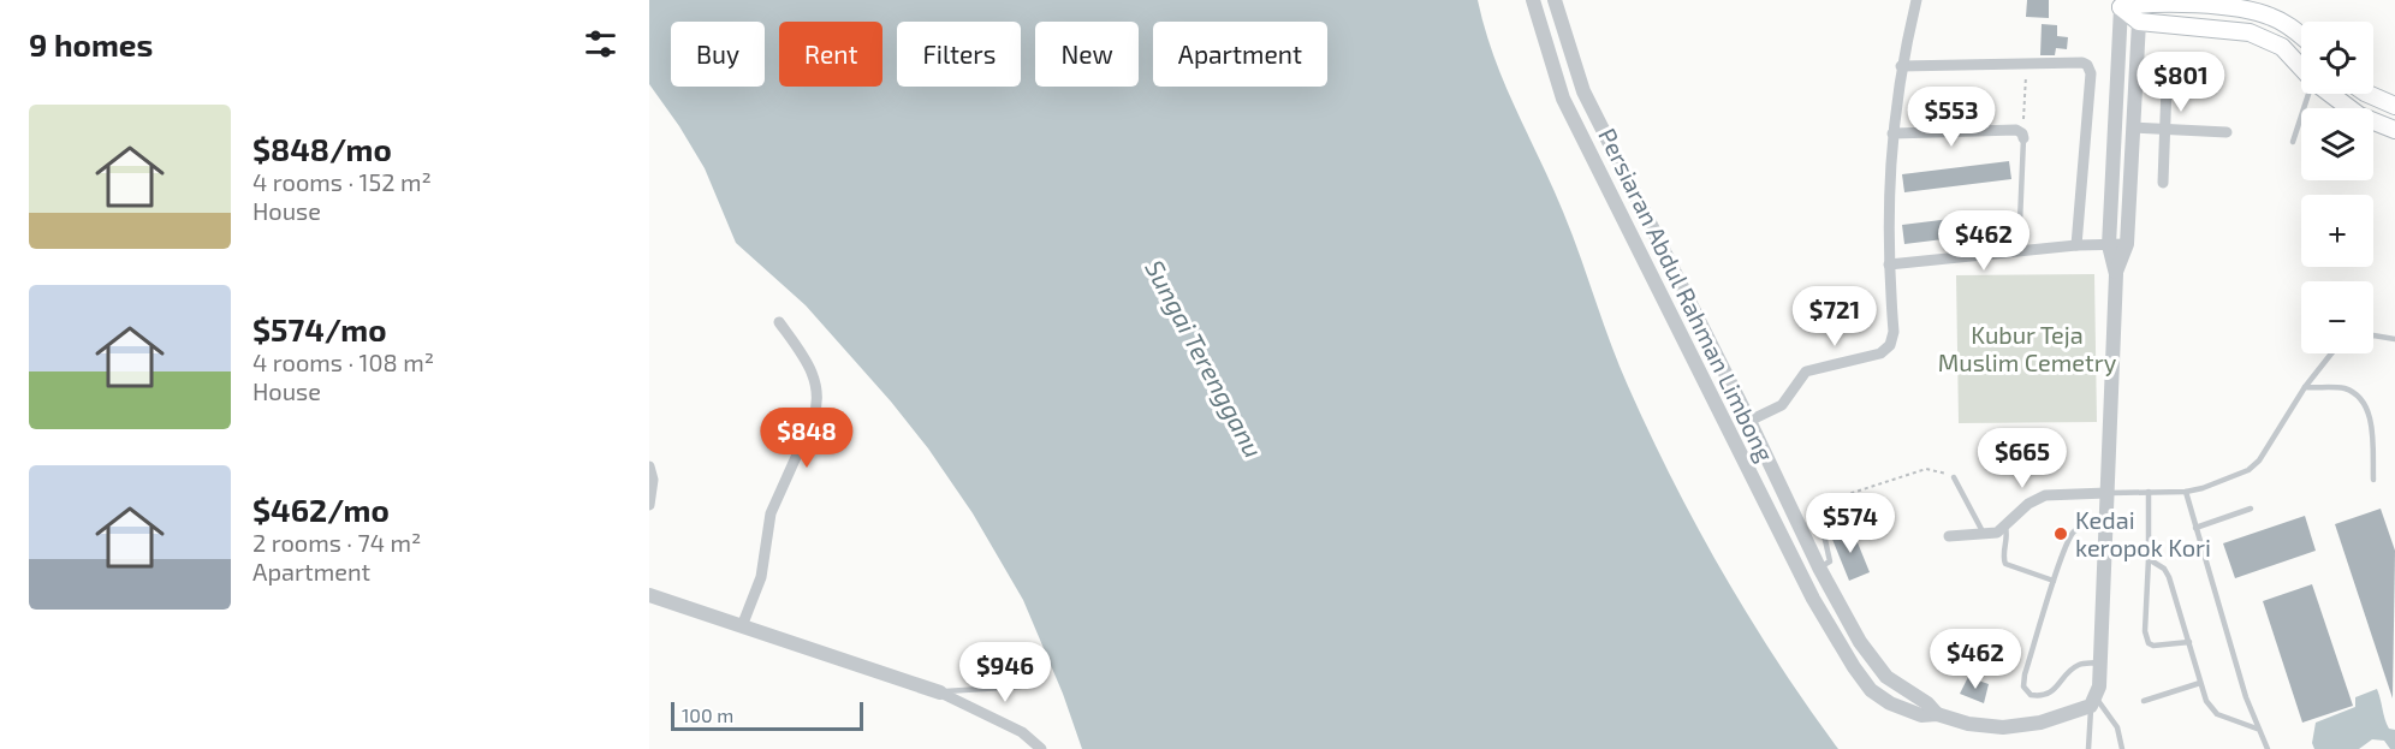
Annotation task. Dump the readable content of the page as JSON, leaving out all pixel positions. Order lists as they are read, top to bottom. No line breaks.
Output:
{"streets":{"street":["Persiaran Abdul Rahman Limbong"]},"water":["Sungai Terengganu"],"parks":["Kubur Teja Muslim Cemetry"],"places":["Kedai keropok Kori"],"scale_bar":"100 m","page":{"heading":"9 homes","map_buttons":["+","−"],"chip":["Buy","Rent","Filters","New","Apartment"],"price":["$801","$553","$462","$721","$848","$665","$574","$462","$946"],"list":[{"name":"$848/mo","note":"4 rooms · 152 m² · House"},{"name":"$574/mo","note":"4 rooms · 108 m² · House"},{"name":"$462/mo","note":"2 rooms · 74 m² · Apartment"}],"scale":"100 m"}}
